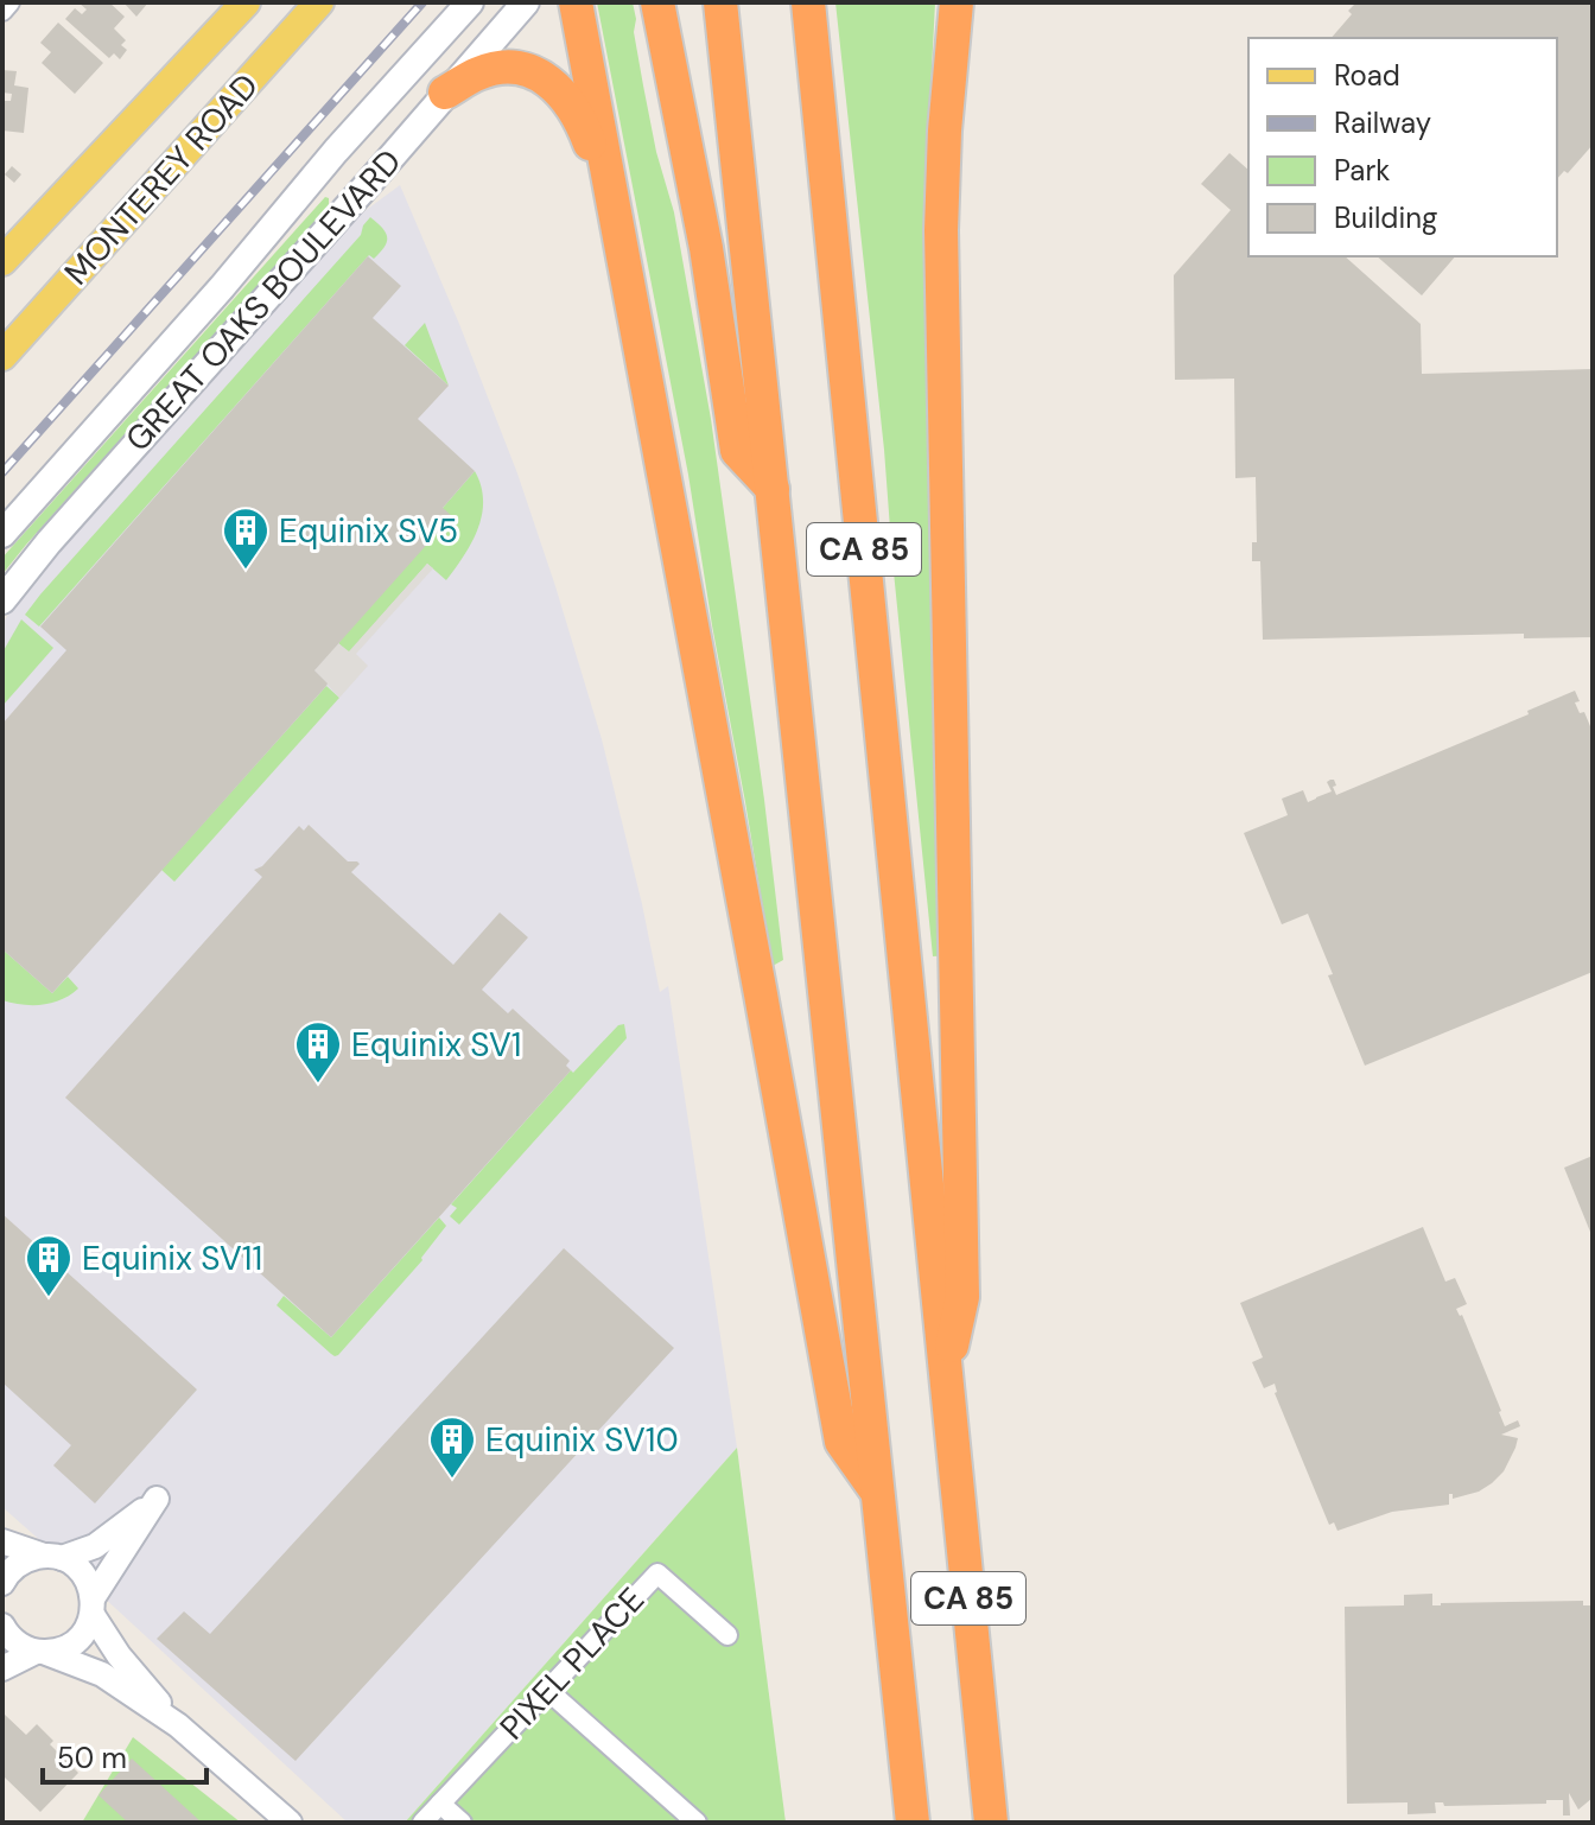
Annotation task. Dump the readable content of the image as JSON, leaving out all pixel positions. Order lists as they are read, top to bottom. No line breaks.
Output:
{"streets":{"highway":["CA 85"],"main road":["MONTEREY ROAD","GREAT OAKS BOULEVARD"],"street":["PIXEL PLACE"]},"places":{"building":["Equinix SV5","Equinix SV1","Equinix SV11","Equinix SV10"]},"legend":["Road","Railway","Park","Building"],"scale_bar":"50 m"}
